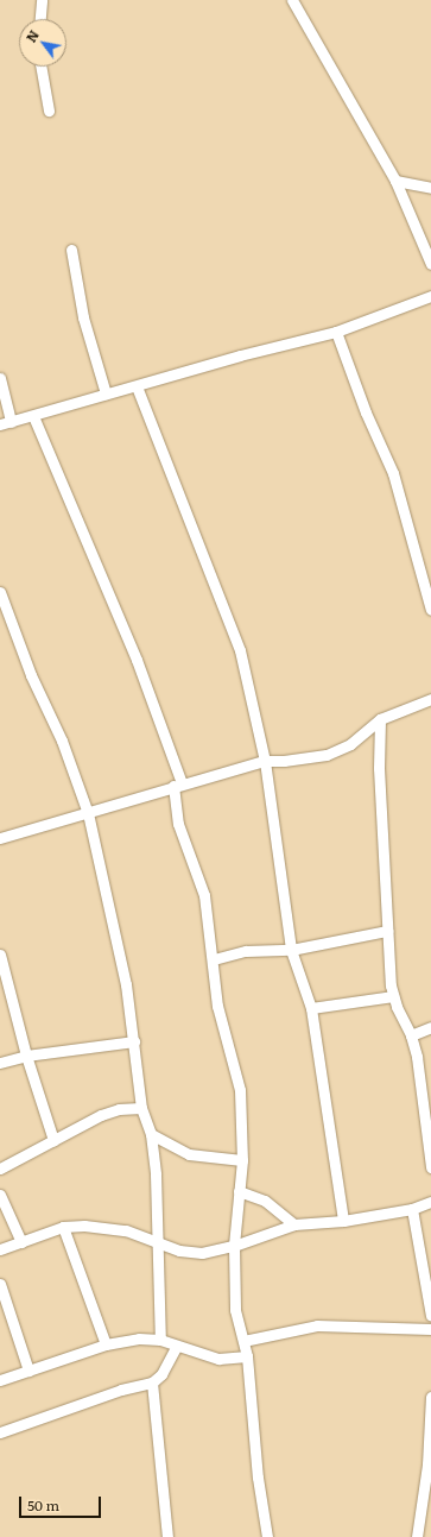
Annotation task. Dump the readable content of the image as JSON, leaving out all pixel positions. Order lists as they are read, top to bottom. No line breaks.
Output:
{"scale_bar":"50 m","north":"top left"}
